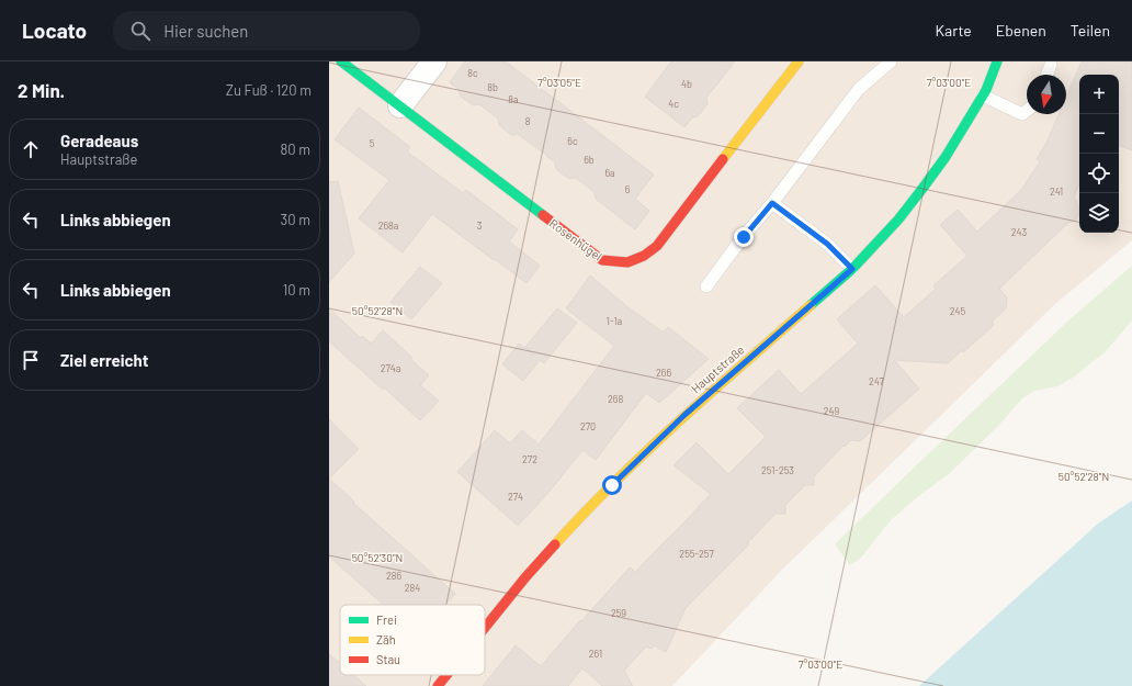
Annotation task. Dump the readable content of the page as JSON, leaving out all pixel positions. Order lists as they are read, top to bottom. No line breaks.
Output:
{"streets":{"main road":["Rosenhügel","Hauptstraße"]},"house_numbers":["8c","4b","8b","8a","4c","8","6c","5","6b","6a","6","241","268a","3","243","245","1-1a","274a","266","247","268","249","270","272","251-253","274","255-257","286","284","259","261"],"legend":["Frei","Zäh","Stau"],"north":"bottom","page":{"header":"Locato","search":"Hier suchen","nav":["Karte","Ebenen","Teilen"],"heading":["2 Min.","Zu Fuß · 120 m"],"map_buttons":["+","−"],"list":[["Geradeaus","Hauptstraße","80 m"],["Links abbiegen","30 m"],["Links abbiegen","10 m"],"Ziel erreicht"]},"coordinates":["7°03'05\"E","7°03'00\"E","50°52'28\"N","50°52'30\"N"]}
